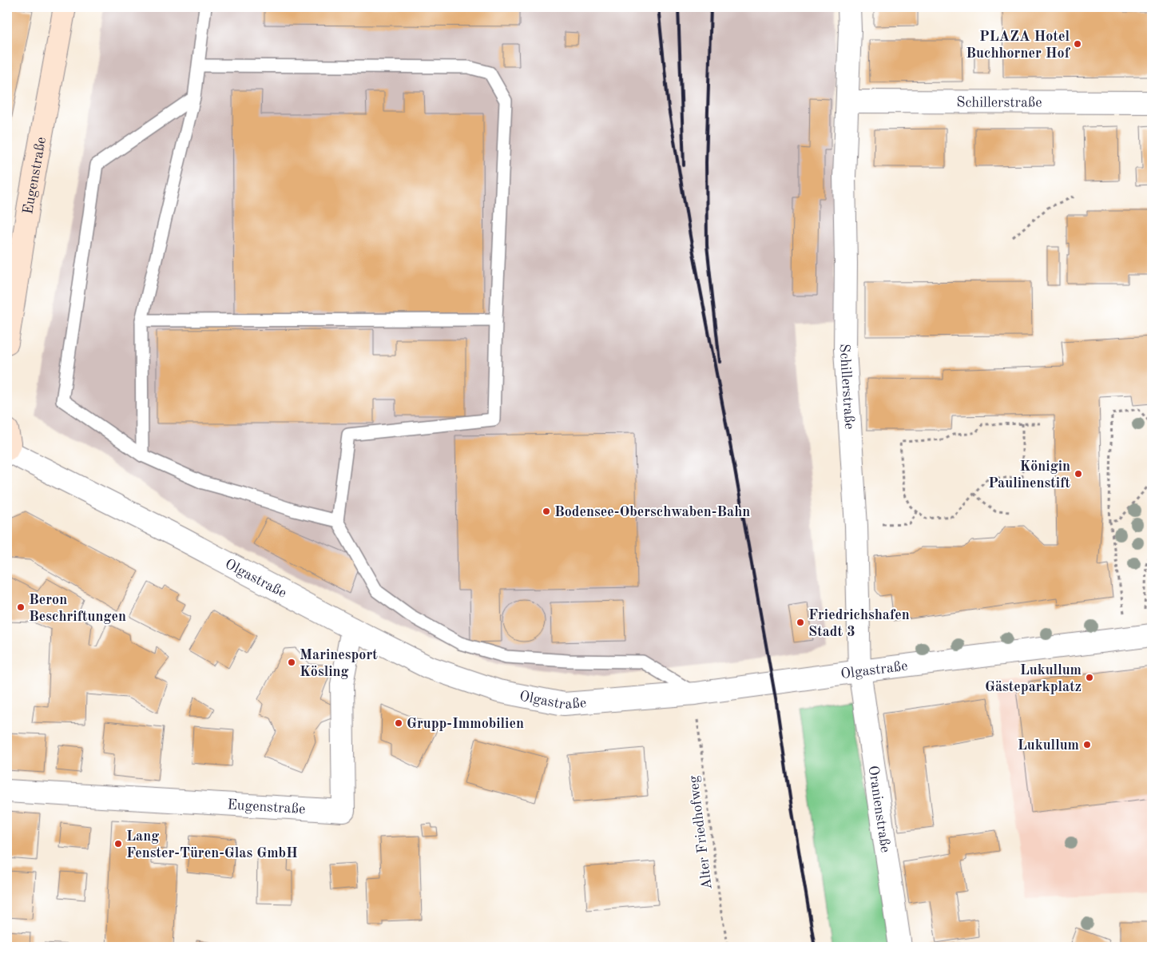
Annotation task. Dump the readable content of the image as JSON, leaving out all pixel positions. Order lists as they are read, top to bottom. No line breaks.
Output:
{"streets":{"street":["Schillerstraße","Eugenstraße","Olgastraße","Oranienstraße"],"path":["Alter Friedhofweg"]},"crossings":[["Schillerstraße","Olgastraße"],["Schillerstraße","Oranienstraße"],["Eugenstraße","Olgastraße"],["Olgastraße","Oranienstraße"]],"places":["PLAZA Hotel Buchhorner Hof","Königin Paulinenstift","Bodensee-Oberschwaben-Bahn","Beron Beschriftungen","Friedrichshafen Stadt 3","Marinesport Kösling","Lukullum Gästeparkplatz","Grupp-Immobilien","Lukullum","Lang Fenster-Türen-Glas GmbH"]}
